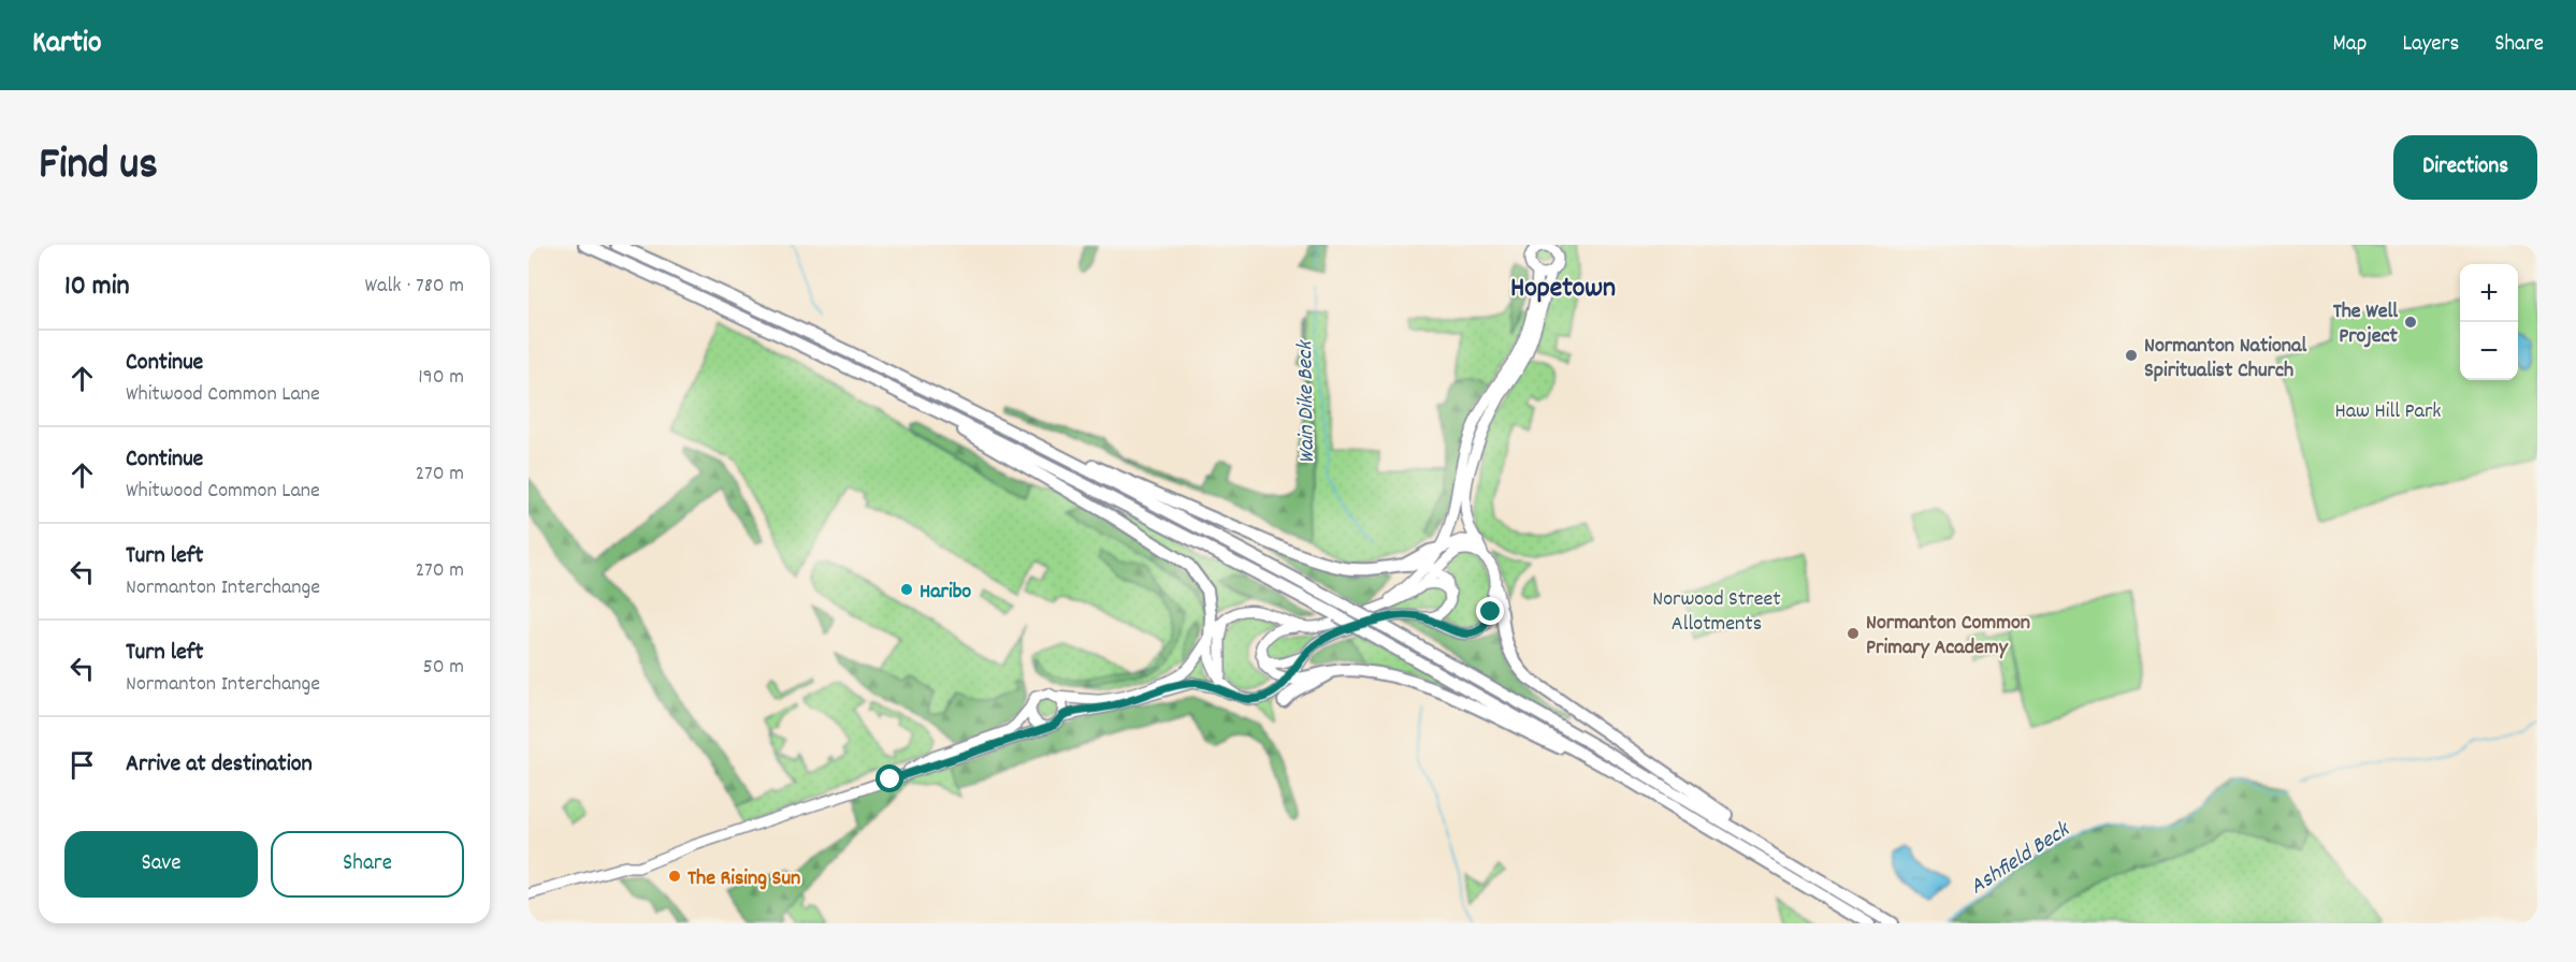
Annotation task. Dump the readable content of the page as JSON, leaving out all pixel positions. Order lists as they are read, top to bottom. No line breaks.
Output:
{"districts":["Hopetown"],"water":["Wain Dike Beck","Ashfield Beck"],"parks":["Haw Hill Park","Norwood Street Allotments"],"places":["The Well Project","Normanton National Spiritualist Church","Haribo","Normanton Common Primary Academy","The Rising Sun"],"page":{"header":"Kartio","nav":["Map","Layers","Share"],"title":"Find us","buttons":["Directions",["Save","Share"]],"heading":["10 min","Walk · 780 m"],"map_buttons":["+","−"],"list":[["Continue","Whitwood Common Lane","190 m"],["Continue","Whitwood Common Lane","270 m"],["Turn left","Normanton Interchange","270 m"],["Turn left","Normanton Interchange","50 m"],"Arrive at destination"]}}
